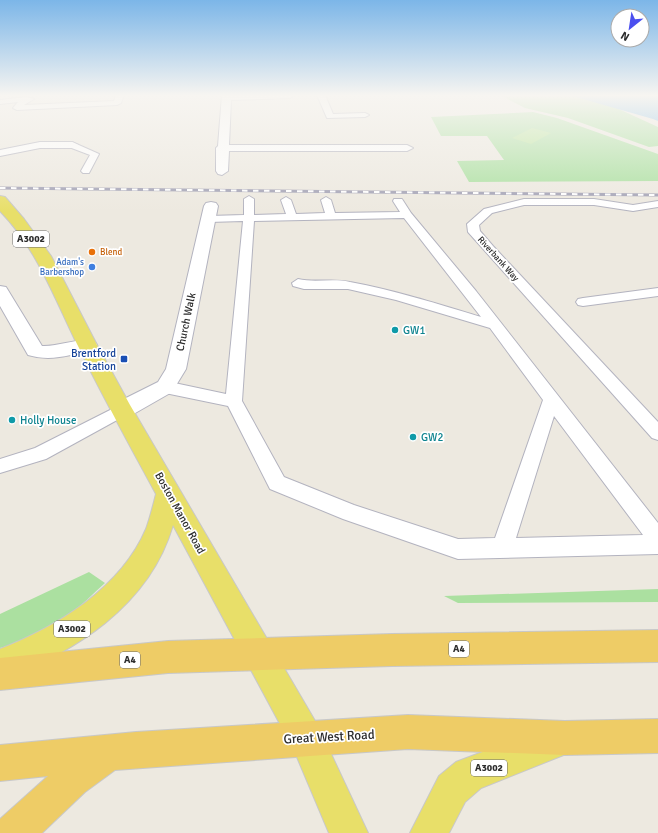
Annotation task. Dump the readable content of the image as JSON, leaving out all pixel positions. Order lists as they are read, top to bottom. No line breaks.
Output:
{"streets":{"highway":["A4","Great West Road"],"main road":["A3002","Boston Manor Road"],"street":["Church Walk"],"lane":["Riverbank Way"]},"crossings":[["A3002","Boston Manor Road"],["A3002","Great West Road"],["Boston Manor Road","A4"],["Boston Manor Road","Great West Road"]],"places":{"other":["Blend","Adam's Barbershop","GW1","Holly House","GW2"],"transit":["Brentford Station"]},"north":"bottom left"}
